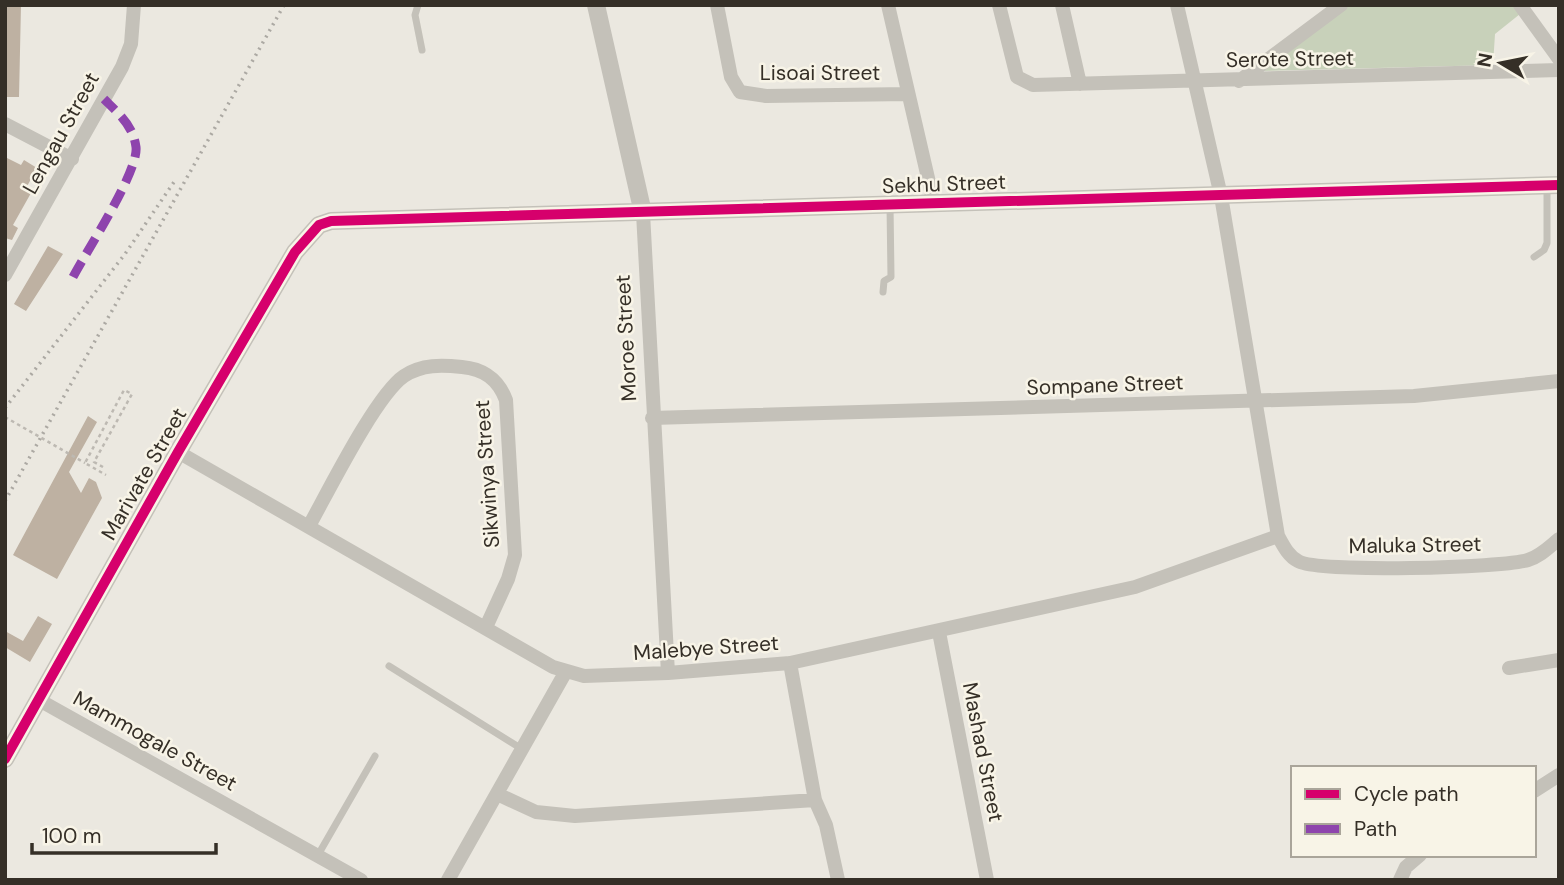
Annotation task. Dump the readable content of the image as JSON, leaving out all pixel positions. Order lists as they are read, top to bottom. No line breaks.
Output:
{"streets":{"street":["Serote Street","Lisoai Street","Lengau Street","Sekhu Street","Moroe Street","Sompane Street","Marivate Street","Sikwinya Street","Maluka Street","Malebye Street","Mammogale Street","Mashad Street"]},"crossings":[["Sekhu Street","Moroe Street"],["Sekhu Street","Marivate Street"],["Moroe Street","Sompane Street"],["Moroe Street","Malebye Street"],["Marivate Street","Malebye Street"],["Marivate Street","Mammogale Street"],["Sikwinya Street","Malebye Street"],["Maluka Street","Malebye Street"],["Malebye Street","Mashad Street"]],"legend":["Cycle path","Path"],"scale_bar":"100 m","north":"left"}
